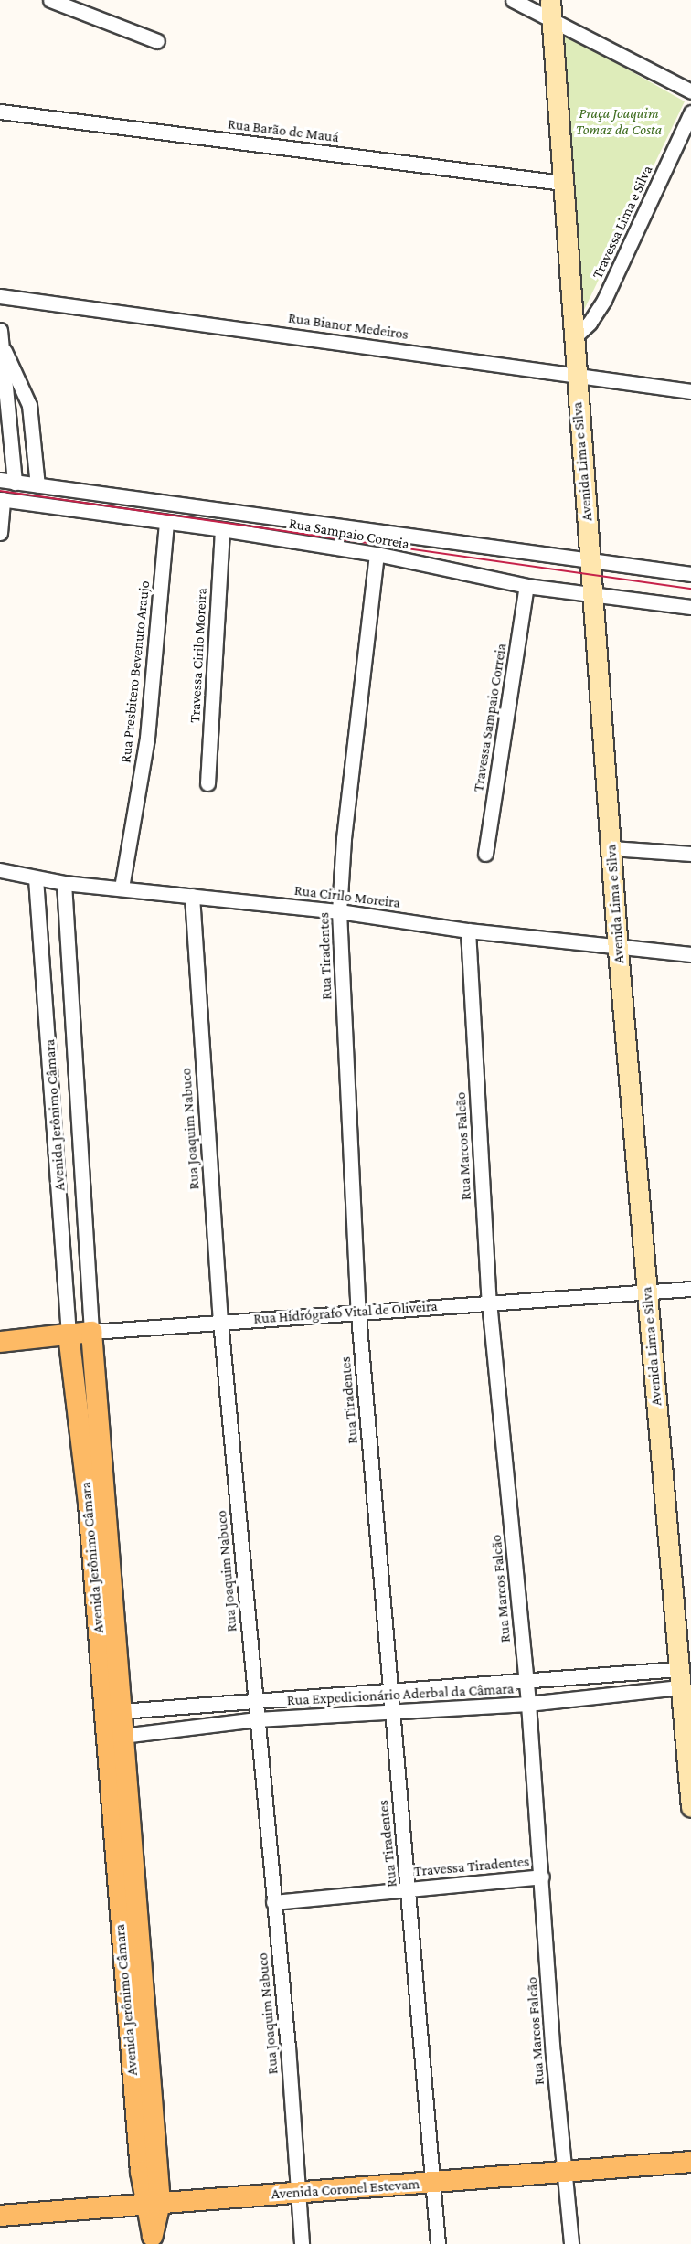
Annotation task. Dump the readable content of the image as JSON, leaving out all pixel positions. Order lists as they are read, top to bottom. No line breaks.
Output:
{"streets":{"main road":["Avenida Lima e Silva","Avenida Jerônimo Câmara","Rua Hidrógrafo Vital de Oliveira","Avenida Coronel Estevam"],"street":["Rua Barão de Mauá","Travessa Lima e Silva","Rua Bianor Medeiros","Rua Sampaio Correia","Travessa Cirilo Moreira","Rua Presbitero Bevenuto Araujo","Travessa Sampaio Correia","Rua Cirilo Moreira","Rua Tiradentes","Rua Joaquim Nabuco","Rua Marcos Falcão","Rua Expedicionário Aderbal da Câmara","Travessa Tiradentes"]},"crossings":[["Rua Barão de Mauá","Avenida Lima e Silva"],["Travessa Lima e Silva","Avenida Lima e Silva"],["Rua Bianor Medeiros","Avenida Lima e Silva"],["Avenida Lima e Silva","Rua Sampaio Correia"],["Avenida Lima e Silva","Rua Cirilo Moreira"],["Avenida Lima e Silva","Rua Hidrógrafo Vital de Oliveira"],["Avenida Lima e Silva","Rua Expedicionário Aderbal da Câmara"],["Rua Sampaio Correia","Travessa Cirilo Moreira"],["Rua Sampaio Correia","Rua Presbitero Bevenuto Araujo"],["Rua Sampaio Correia","Travessa Sampaio Correia"],["Rua Sampaio Correia","Rua Tiradentes"],["Rua Presbitero Bevenuto Araujo","Rua Cirilo Moreira"],["Rua Cirilo Moreira","Rua Tiradentes"],["Rua Cirilo Moreira","Avenida Jerônimo Câmara"],["Rua Cirilo Moreira","Rua Joaquim Nabuco"],["Rua Cirilo Moreira","Rua Marcos Falcão"],["Rua Tiradentes","Rua Hidrógrafo Vital de Oliveira"],["Rua Tiradentes","Rua Expedicionário Aderbal da Câmara"],["Rua Tiradentes","Travessa Tiradentes"],["Rua Tiradentes","Avenida Coronel Estevam"],["Avenida Jerônimo Câmara","Rua Hidrógrafo Vital de Oliveira"],["Avenida Jerônimo Câmara","Rua Expedicionário Aderbal da Câmara"],["Avenida Jerônimo Câmara","Avenida Coronel Estevam"],["Rua Joaquim Nabuco","Rua Hidrógrafo Vital de Oliveira"],["Rua Joaquim Nabuco","Rua Expedicionário Aderbal da Câmara"],["Rua Joaquim Nabuco","Travessa Tiradentes"],["Rua Joaquim Nabuco","Avenida Coronel Estevam"],["Rua Marcos Falcão","Rua Hidrógrafo Vital de Oliveira"],["Rua Marcos Falcão","Rua Expedicionário Aderbal da Câmara"],["Rua Marcos Falcão","Travessa Tiradentes"],["Rua Marcos Falcão","Avenida Coronel Estevam"]],"parks":["Praça Joaquim Tomaz da Costa"]}
